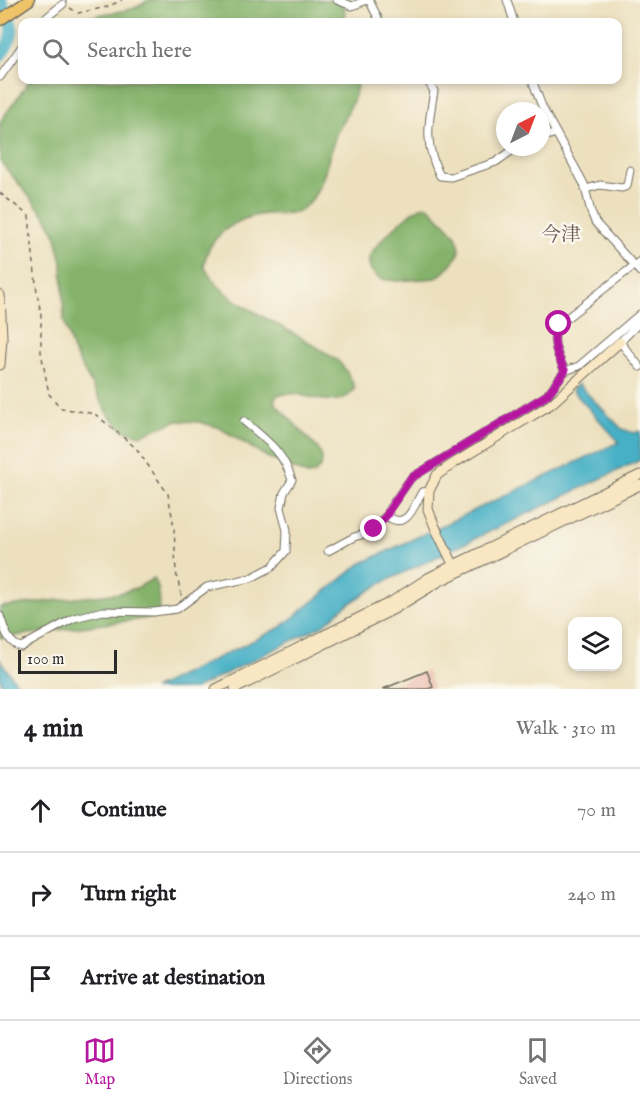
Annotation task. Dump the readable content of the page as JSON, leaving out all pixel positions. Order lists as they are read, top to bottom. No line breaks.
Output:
{"districts":["今津"],"scale_bar":"100 m","north":"top right","page":{"search":"Search here","scale":"100 m","heading":["4 min","Walk · 310 m"],"list":[["Continue","70 m"],["Turn right","240 m"],"Arrive at destination"],"nav":["Map","Directions","Saved"]}}
